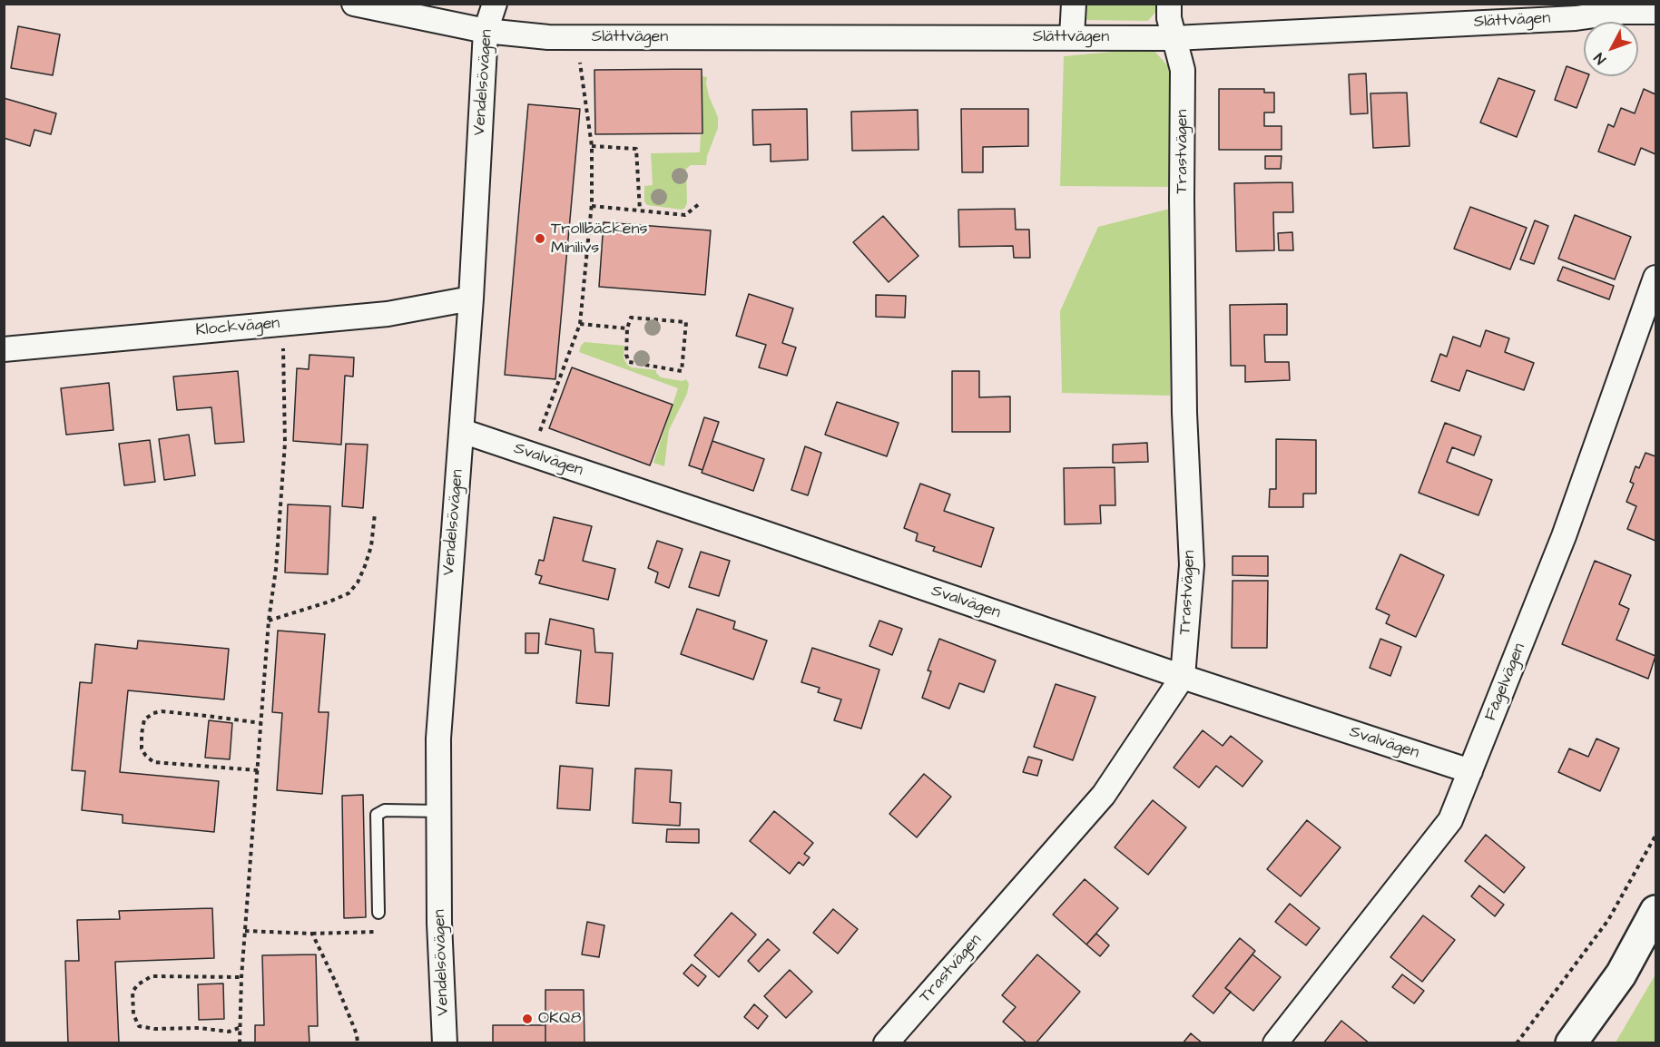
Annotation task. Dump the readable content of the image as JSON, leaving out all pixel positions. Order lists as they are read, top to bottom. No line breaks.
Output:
{"streets":{"street":["Slättvägen","Vendelsövägen","Trastvägen","Klockvägen","Svalvägen","Fågelvägen"]},"crossings":[["Slättvägen","Vendelsövägen"],["Slättvägen","Trastvägen"],["Vendelsövägen","Klockvägen"],["Vendelsövägen","Svalvägen"],["Trastvägen","Svalvägen"],["Svalvägen","Fågelvägen"]],"places":["Trollbäckens Minilivs","OKQ8"],"north":"bottom left"}
